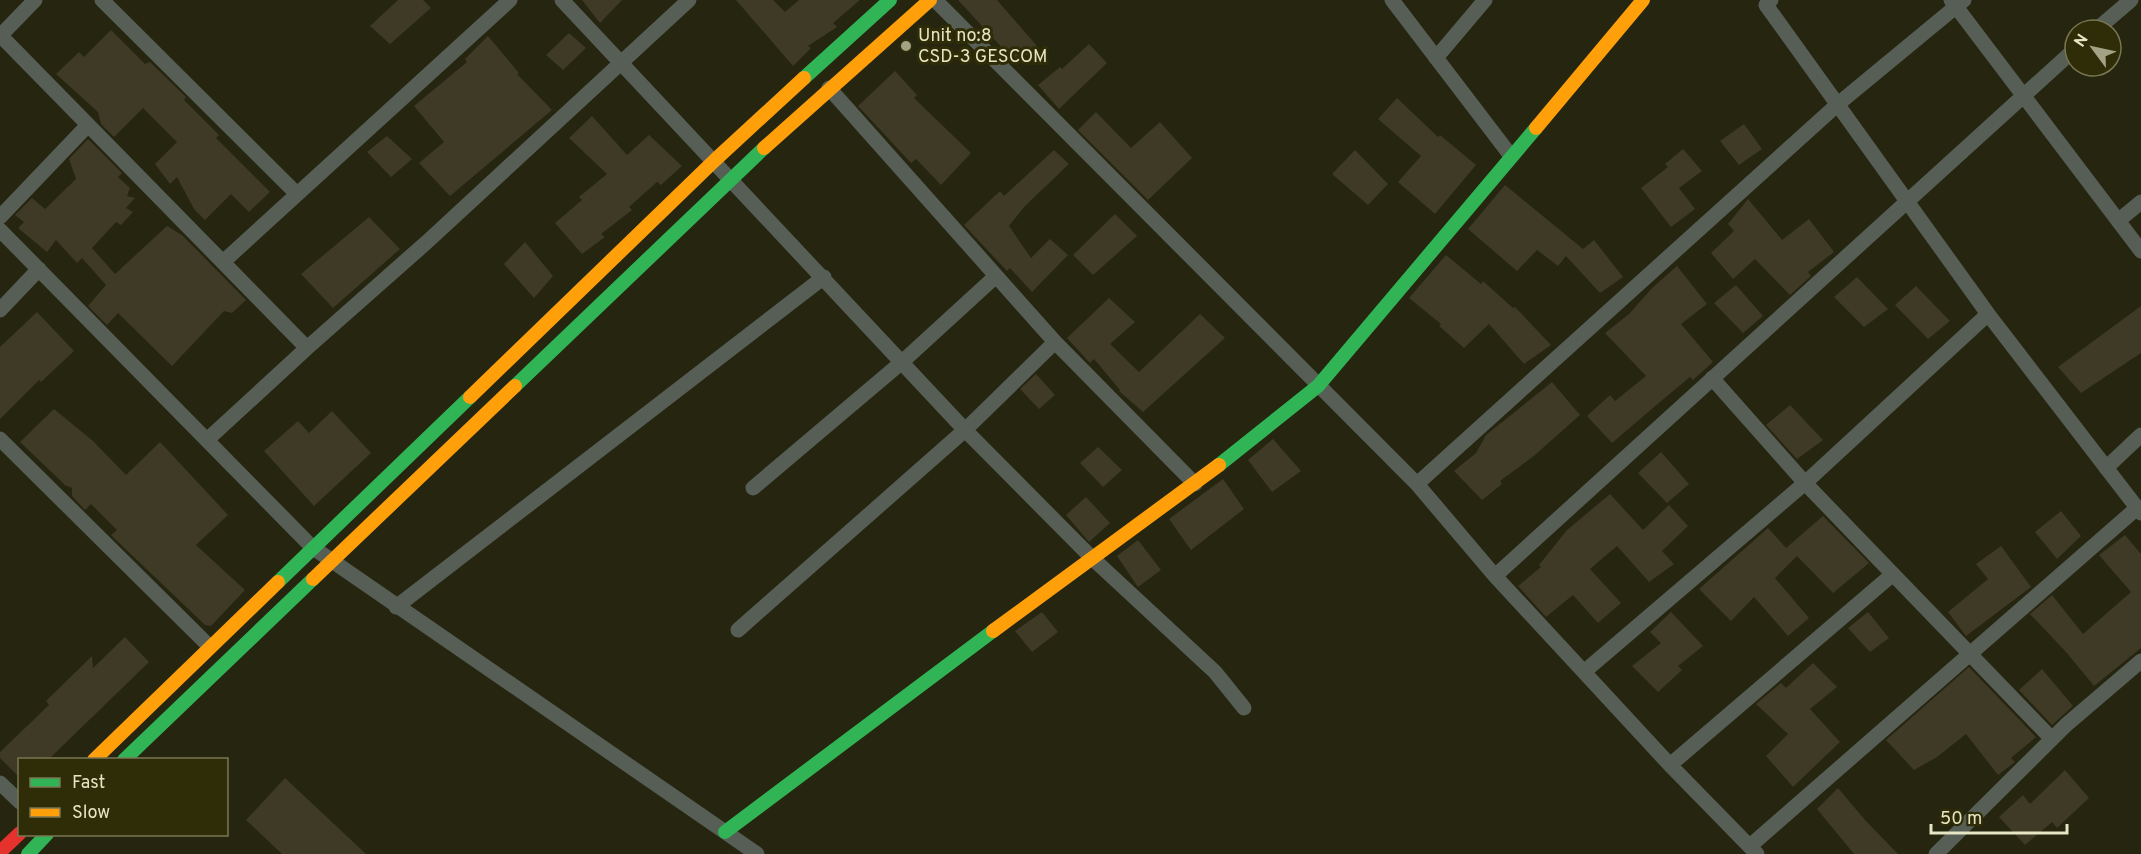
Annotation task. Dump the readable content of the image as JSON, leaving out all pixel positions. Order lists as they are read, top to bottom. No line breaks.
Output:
{"places":["Unit no:8 CSD-3 GESCOM"],"legend":["Fast","Slow"],"scale_bar":"50 m","north":"top left"}
